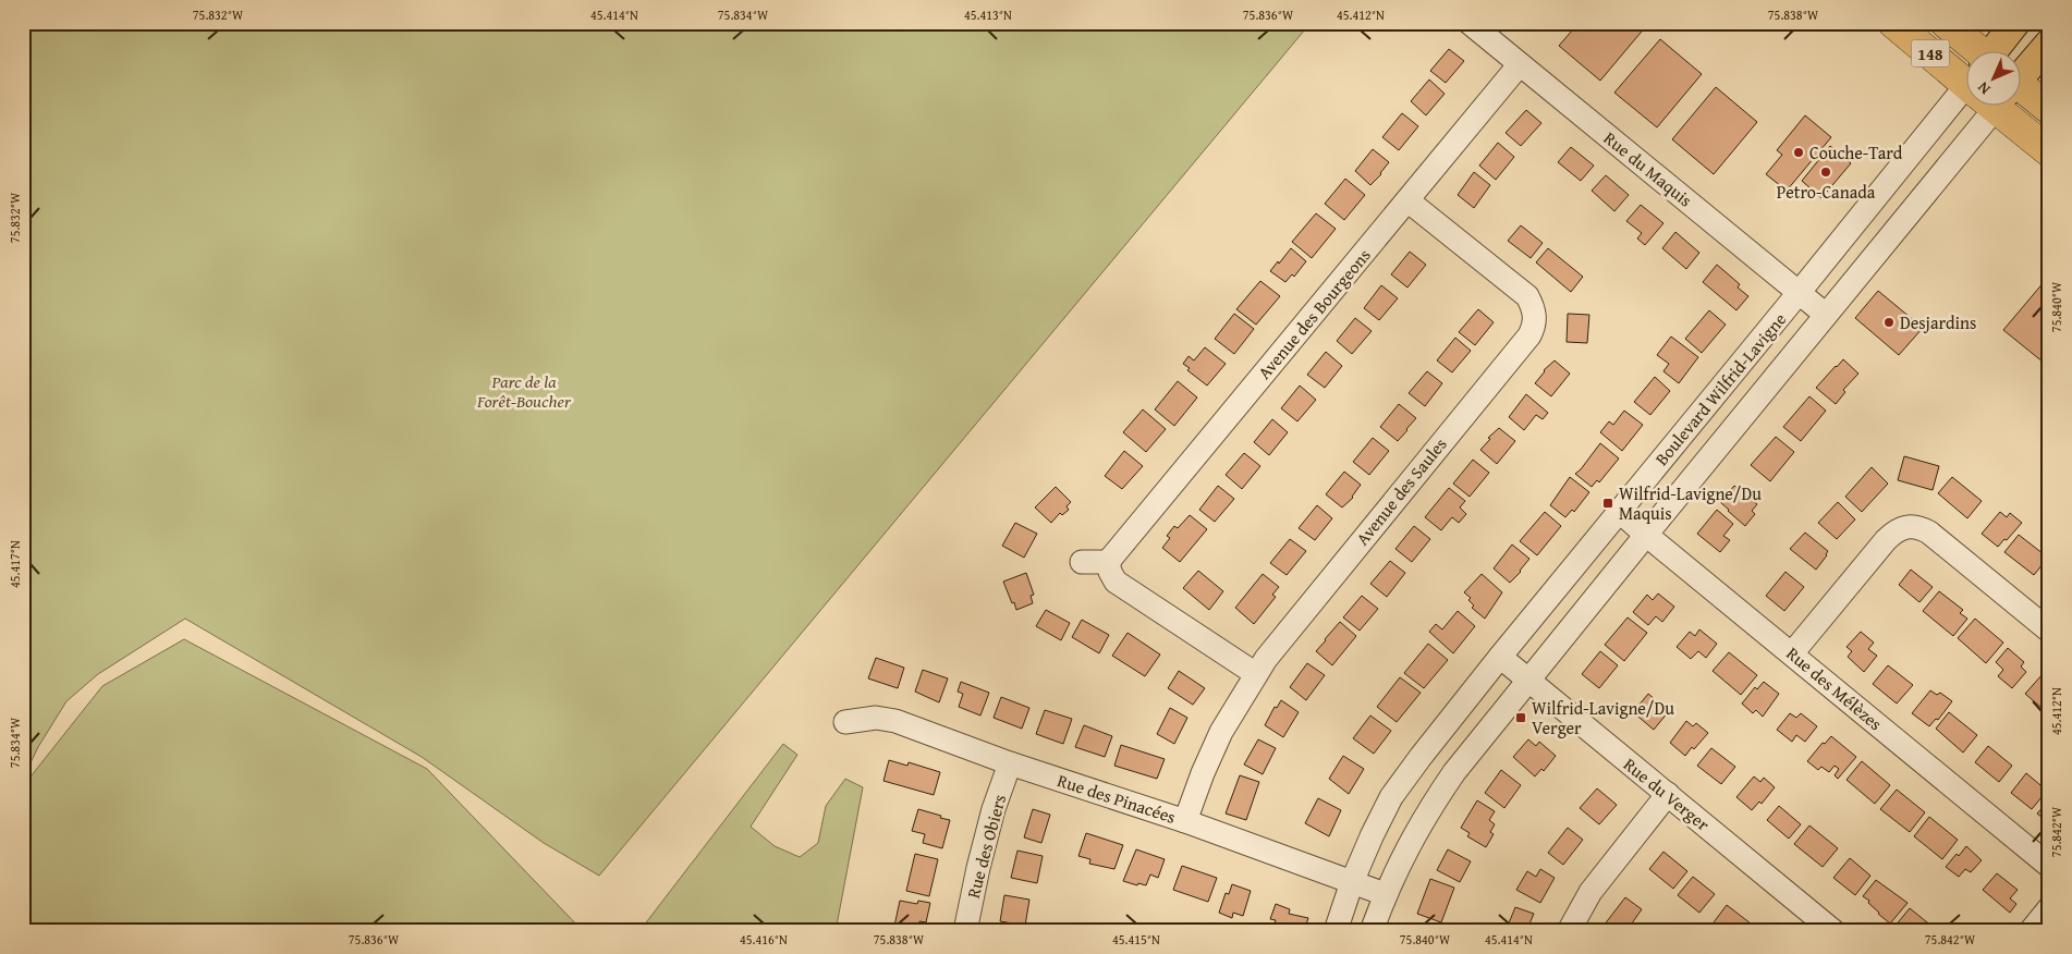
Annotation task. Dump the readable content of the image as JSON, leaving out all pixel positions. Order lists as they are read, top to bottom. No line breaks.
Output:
{"streets":{"highway":["148"],"main road":["Boulevard Wilfrid-Lavigne"],"street":["Rue du Maquis","Avenue des Bourgeons","Avenue des Saules","Rue des Mélèzes","Rue du Verger","Rue des Pinacées","Rue des Obiers"]},"crossings":[["Rue du Maquis","Avenue des Bourgeons"],["Rue du Maquis","Boulevard Wilfrid-Lavigne"],["Avenue des Bourgeons","Avenue des Saules"],["Boulevard Wilfrid-Lavigne","Rue des Mélèzes"],["Boulevard Wilfrid-Lavigne","Rue du Verger"],["Boulevard Wilfrid-Lavigne","Rue des Pinacées"],["Avenue des Saules","Rue des Pinacées"],["Rue des Pinacées","Rue des Obiers"]],"parks":["Parc de la Forêt-Boucher"],"places":{"other":["Couche-Tard","Petro-Canada","Desjardins"],"transit":["Wilfrid-Lavigne/Du Maquis","Wilfrid-Lavigne/Du Verger"]},"north":"bottom left","coordinates":["75.832°W","45.414°N","75.834°W","45.413°N","75.836°W","45.412°N","75.838°W","75.840°W","45.417°N","75.842°W","45.416°N","45.415°N"]}
